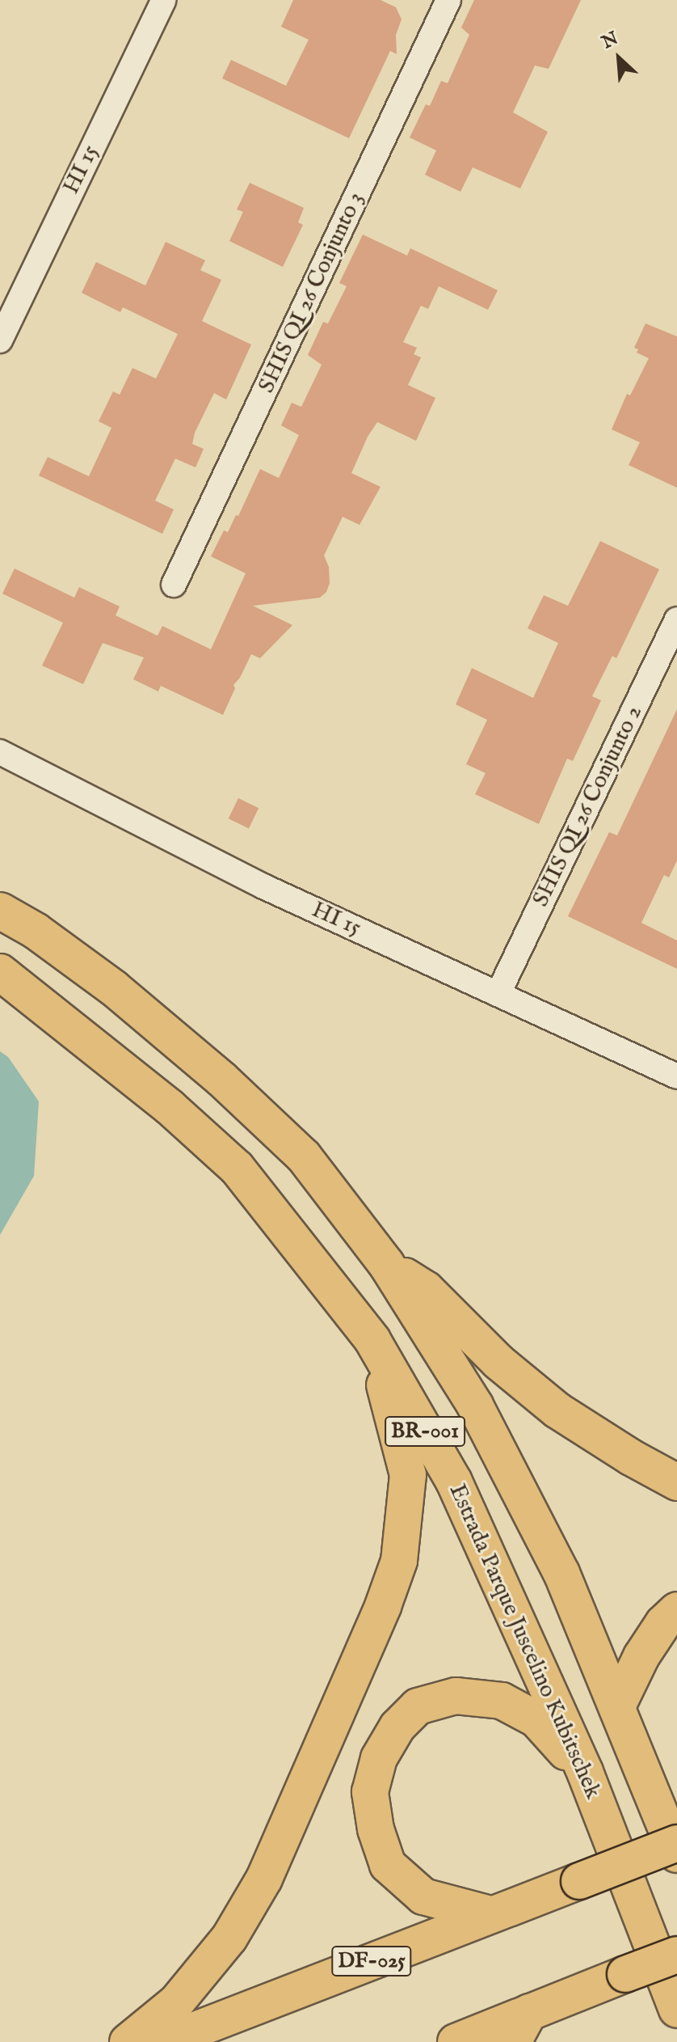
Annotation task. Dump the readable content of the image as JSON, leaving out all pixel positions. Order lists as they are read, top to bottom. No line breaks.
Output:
{"streets":{"main road":["BR-001","Estrada Parque Juscelino Kubitschek","DF-025"],"street":["HI 15","SHIS QI 26 Conjunto 3","SHIS QI 26 Conjunto 2"]},"crossings":[["HI 15","SHIS QI 26 Conjunto 2"]],"north":"top left"}
